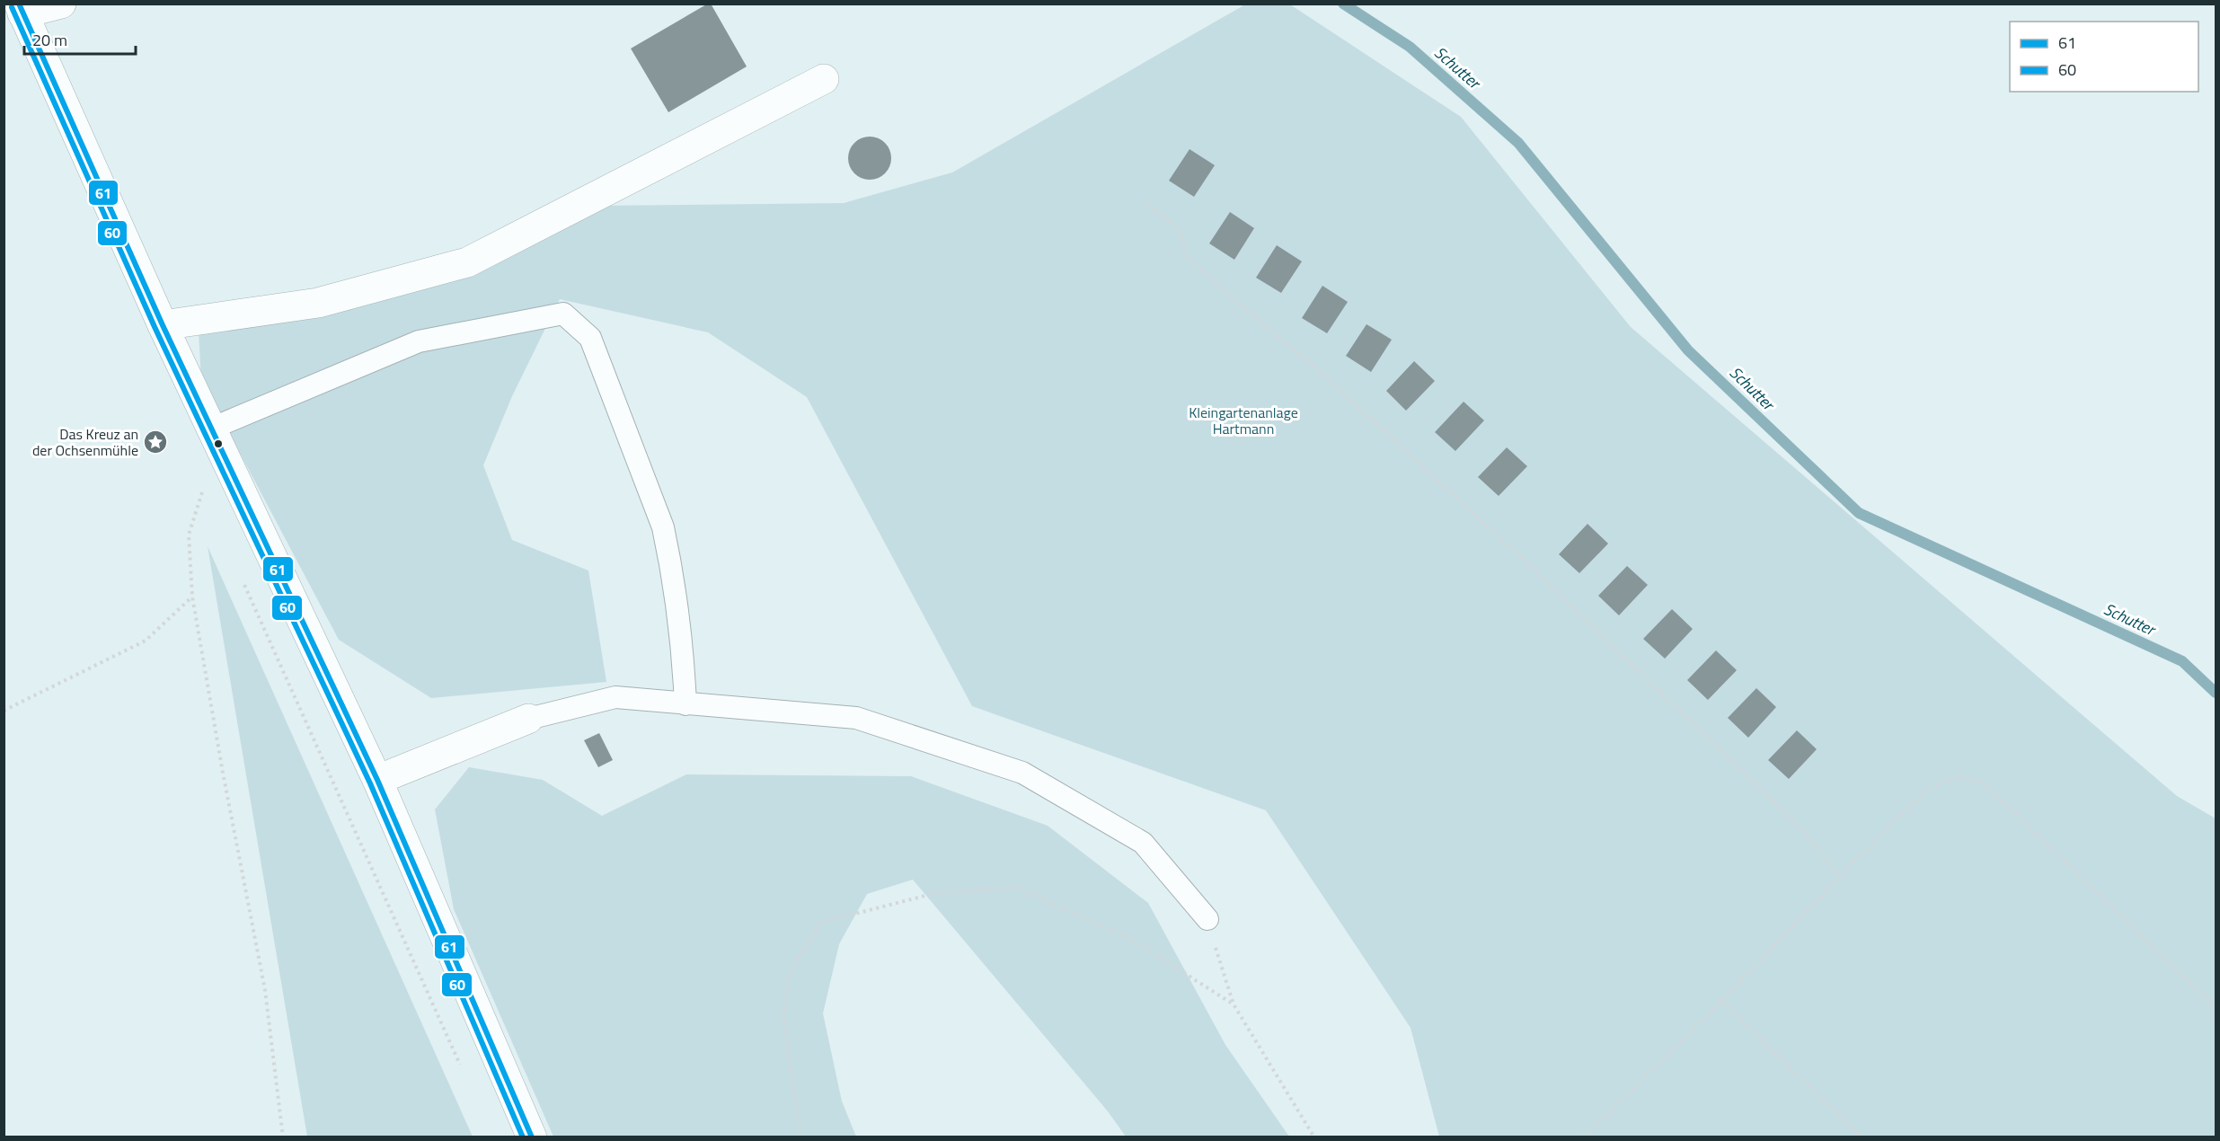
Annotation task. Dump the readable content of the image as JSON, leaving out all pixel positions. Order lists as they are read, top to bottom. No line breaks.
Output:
{"water":["Schutter"],"parks":["Kleingartenanlage Hartmann"],"places":{"place":["Das Kreuz an der Ochsenmühle"]},"lines":["transit line 61","transit line 60"],"legend":["61","60"],"scale_bar":"20 m"}
